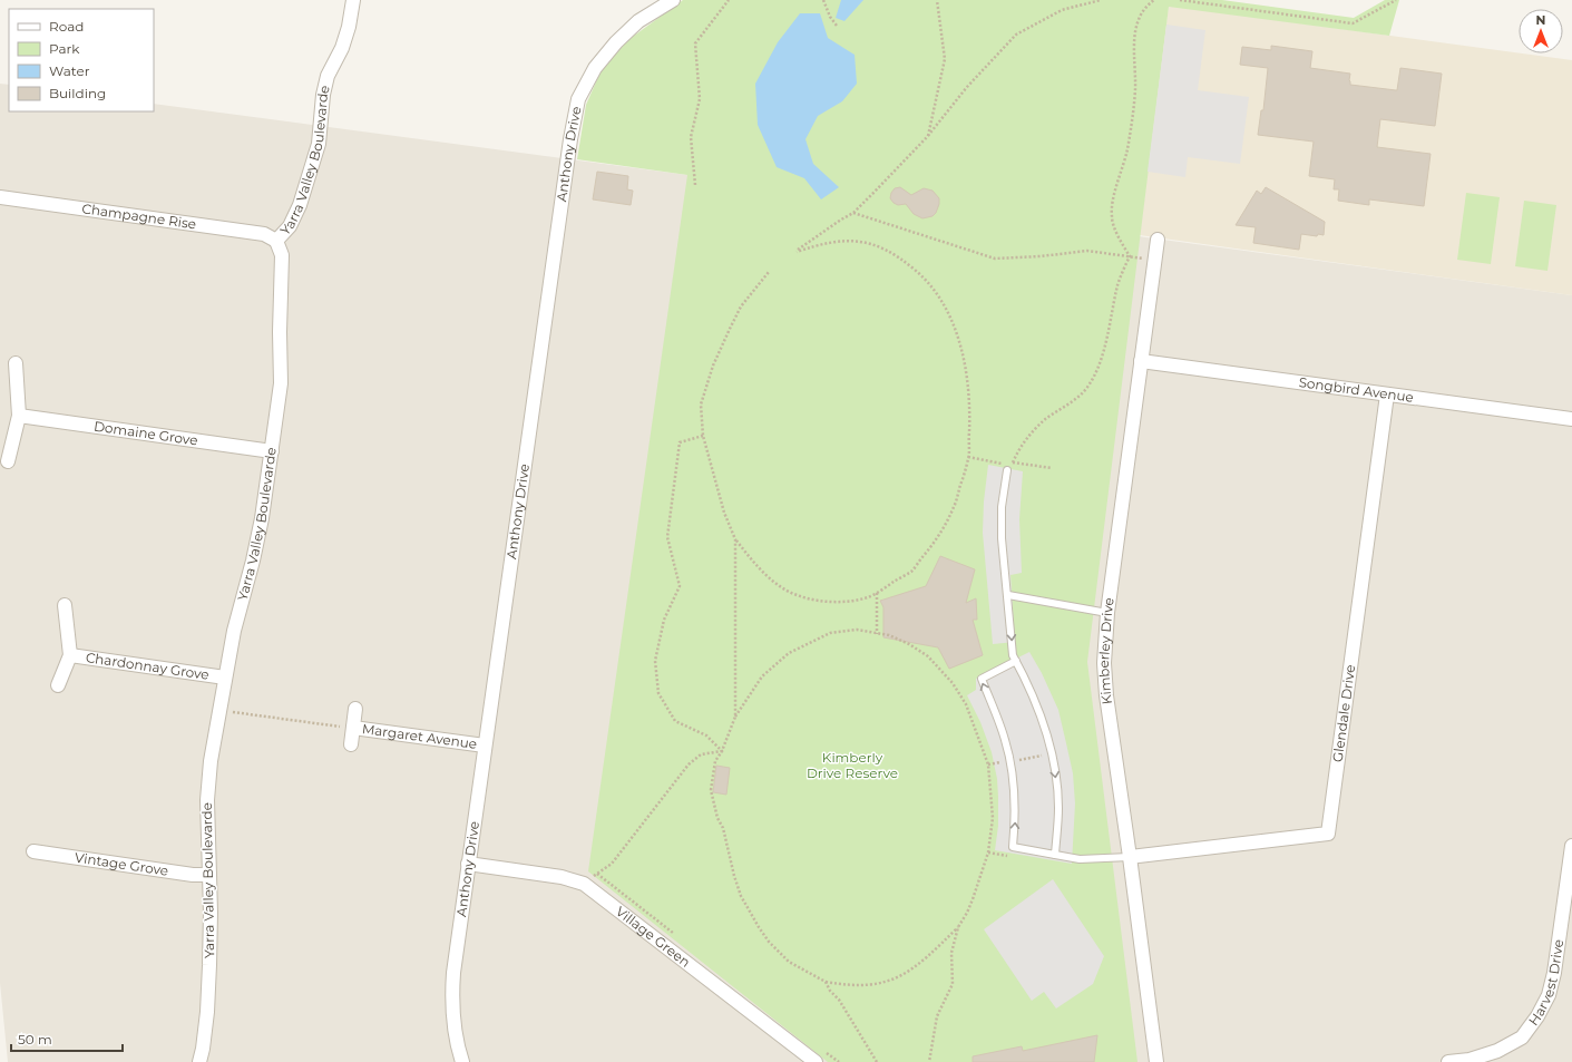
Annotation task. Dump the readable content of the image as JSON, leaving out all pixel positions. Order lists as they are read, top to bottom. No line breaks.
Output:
{"streets":{"street":["Anthony Drive","Yarra Valley Boulevarde","Champagne Rise","Songbird Avenue","Domaine Grove","Kimberley Drive","Chardonnay Grove","Glendale Drive","Margaret Avenue","Vintage Grove","Village Green","Harvest Drive"]},"crossings":[["Anthony Drive","Margaret Avenue"],["Anthony Drive","Village Green"],["Yarra Valley Boulevarde","Champagne Rise"],["Yarra Valley Boulevarde","Domaine Grove"],["Yarra Valley Boulevarde","Chardonnay Grove"],["Yarra Valley Boulevarde","Vintage Grove"],["Songbird Avenue","Kimberley Drive"],["Songbird Avenue","Glendale Drive"],["Kimberley Drive","Glendale Drive"]],"parks":["Kimberly Drive Reserve"],"legend":["Road","Park","Water","Building"],"scale_bar":"50 m","north":"top"}
